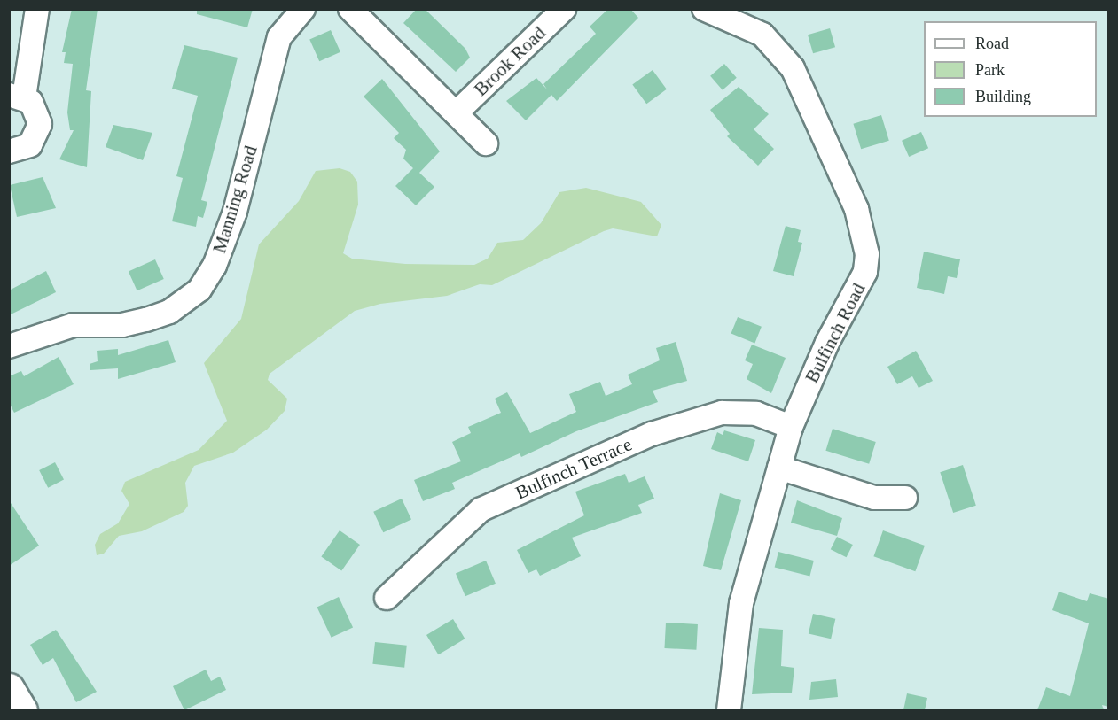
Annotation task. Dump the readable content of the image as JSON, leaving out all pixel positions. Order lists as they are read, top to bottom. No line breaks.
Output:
{"streets":{"street":["Brook Road","Manning Road","Bulfinch Road","Bulfinch Terrace"]},"crossings":[["Bulfinch Road","Bulfinch Terrace"]],"legend":["Road","Park","Building"]}
